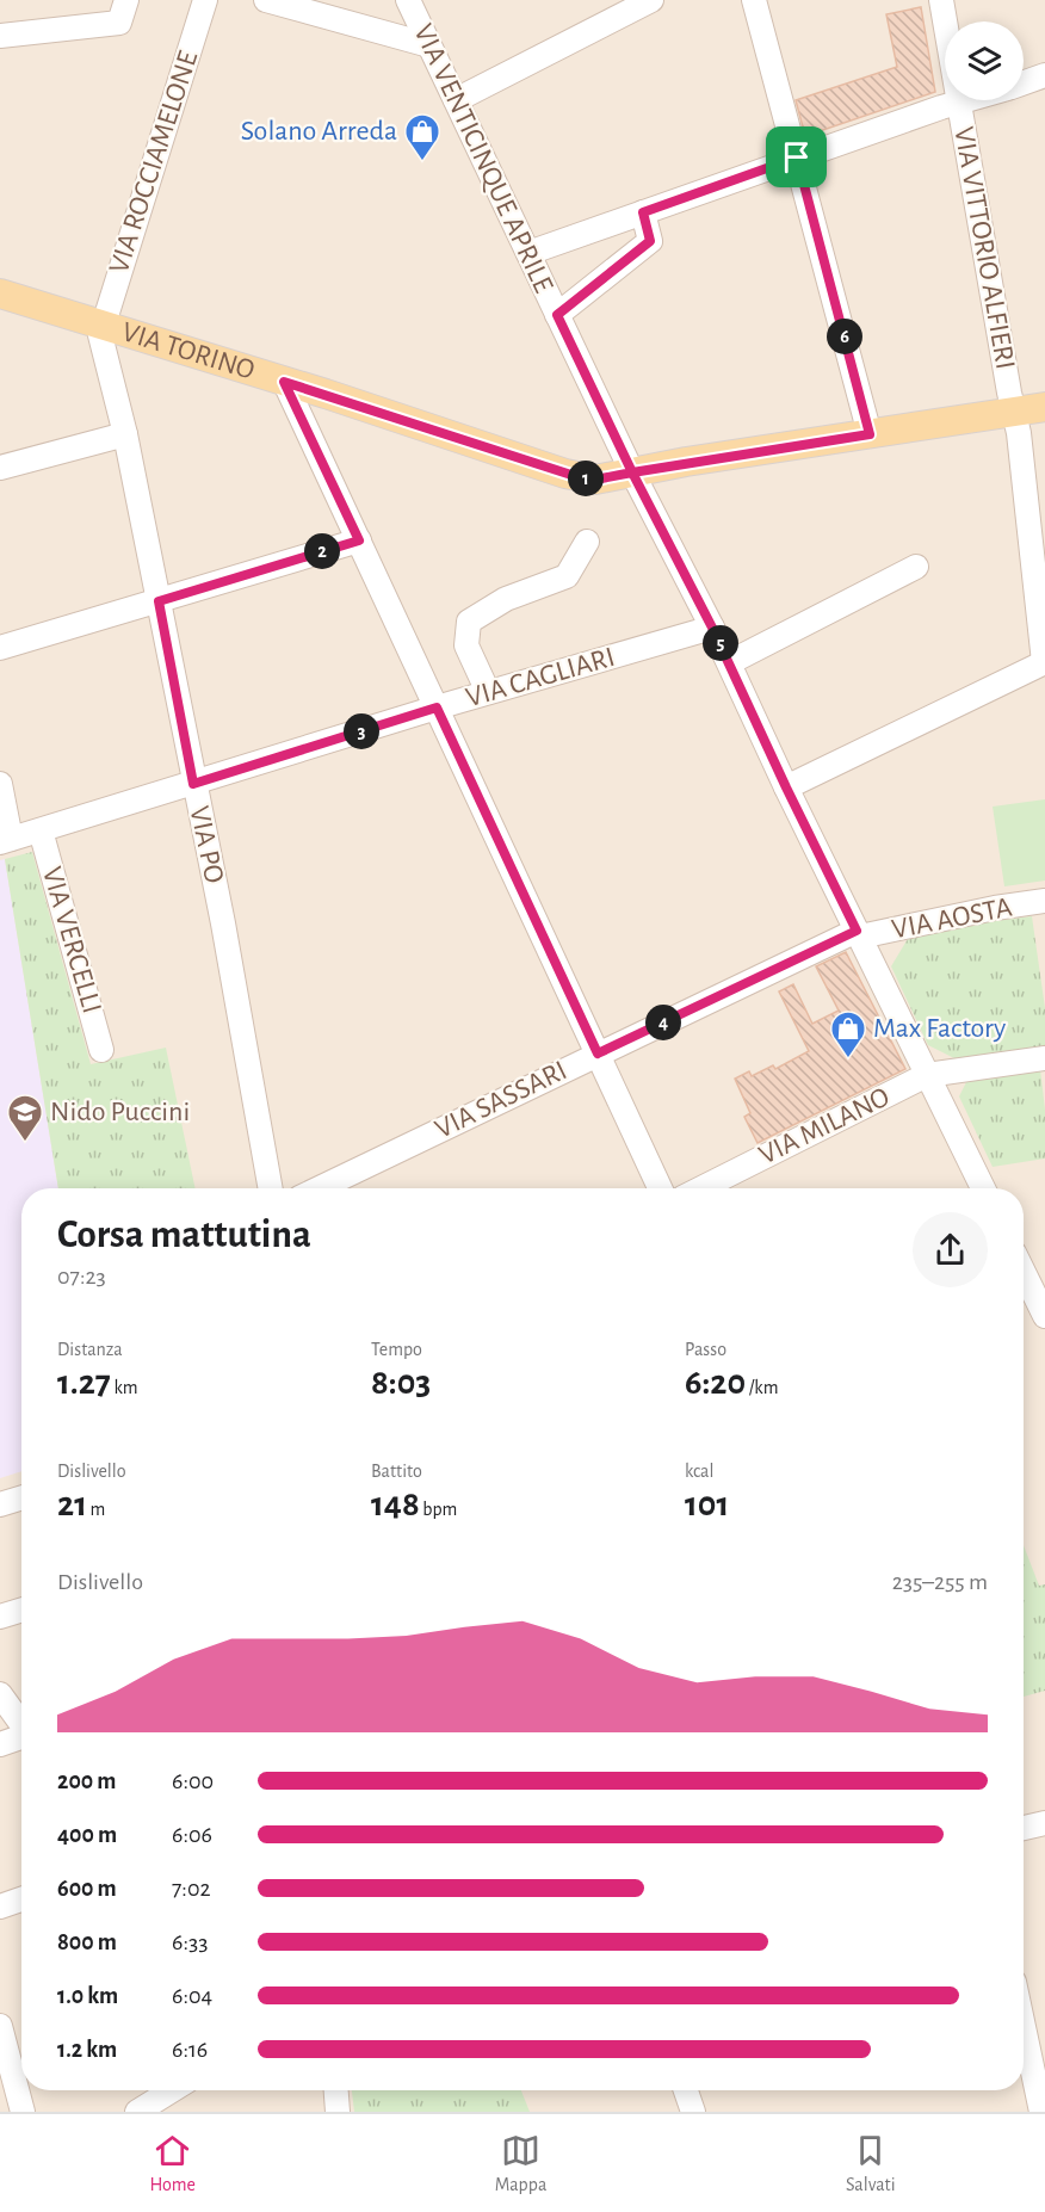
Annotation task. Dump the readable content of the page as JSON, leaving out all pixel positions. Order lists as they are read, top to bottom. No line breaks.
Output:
{"streets":{"main road":["VIA TORINO"],"street":["VIA VENTICINQUE APRILE","VIA ROCCIAMELONE","VIA VITTORIO ALFIERI","VIA CAGLIARI","VIA PO","VIA AOSTA","VIA VERCELLI","VIA SASSARI","VIA MILANO"]},"crossings":[["VIA VENTICINQUE APRILE","VIA TORINO"],["VIA VENTICINQUE APRILE","VIA CAGLIARI"],["VIA VENTICINQUE APRILE","VIA AOSTA"],["VIA VENTICINQUE APRILE","VIA SASSARI"],["VIA VENTICINQUE APRILE","VIA MILANO"],["VIA ROCCIAMELONE","VIA TORINO"],["VIA ROCCIAMELONE","VIA PO"],["VIA VITTORIO ALFIERI","VIA TORINO"],["VIA TORINO","VIA PO"],["VIA CAGLIARI","VIA PO"],["VIA CAGLIARI","VIA VERCELLI"],["VIA AOSTA","VIA SASSARI"]],"places":{"shop":["Solano Arreda","Max Factory"],"school or university":["Nido Puccini"]},"page":{"pins":["6","1","2","5","3","4"],"heading":["Corsa mattutina","07:23"],"stats":[["Distanza","1.27 km"],["Tempo","8:03"],["Passo","6:20 /km"],["Dislivello","21 m"],["Battito","148 bpm"],["kcal","101"]],"chart":["Dislivello","235–255 m"],"list":[{"name":"200 m","note":"6:00"},{"name":"400 m","note":"6:06"},{"name":"600 m","note":"7:02"},{"name":"800 m","note":"6:33"},{"name":"1.0 km","note":"6:04"},{"name":"1.2 km","note":"6:16"}],"tabs":["Home","Mappa","Salvati"]}}
